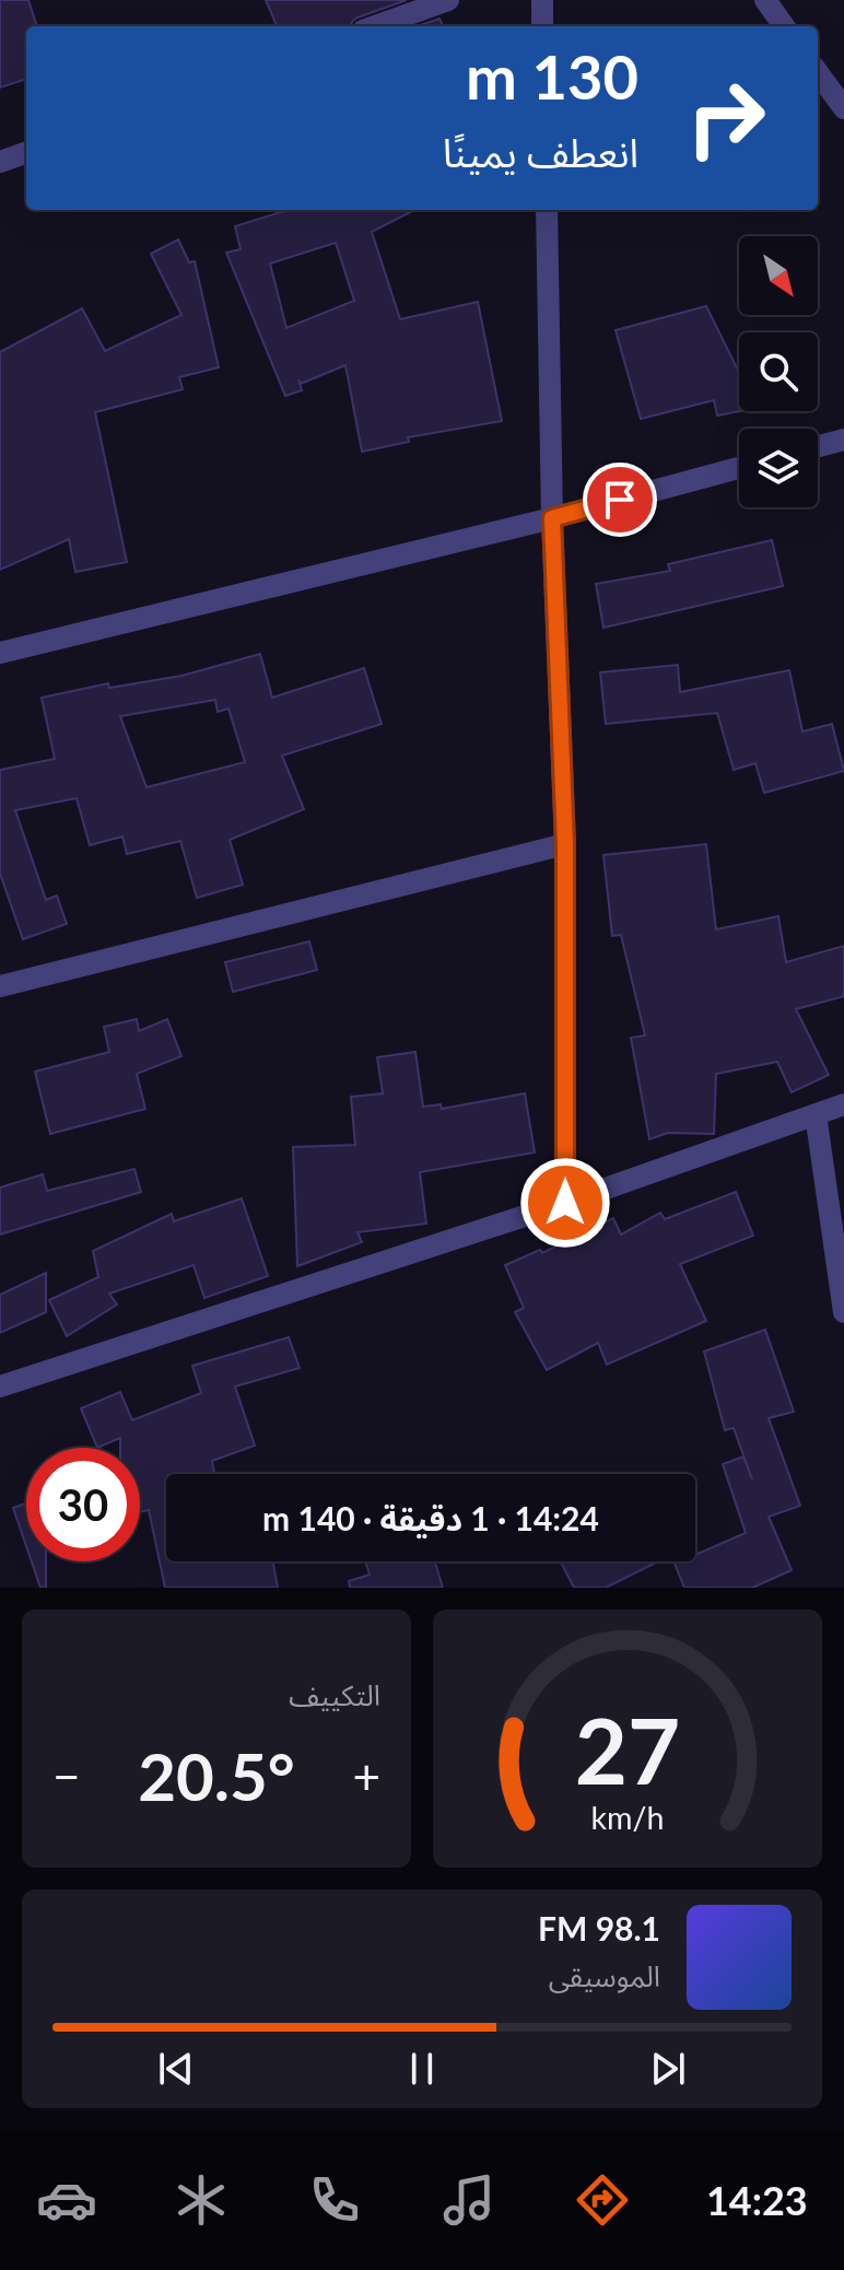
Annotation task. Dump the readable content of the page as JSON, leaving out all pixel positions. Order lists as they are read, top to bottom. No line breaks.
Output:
{"north":"bottom right","page":{"turn":["130 m","انعطف يمينًا"],"limit":"30","trip":"14:24 · 1 دقيقة · 140 m","tile":"التكييف","heat":["−","20.5°","+"],"song":["98.1 FM","الموسيقى"],"tabs":"14:23","gauge":["27","km/h"]}}
